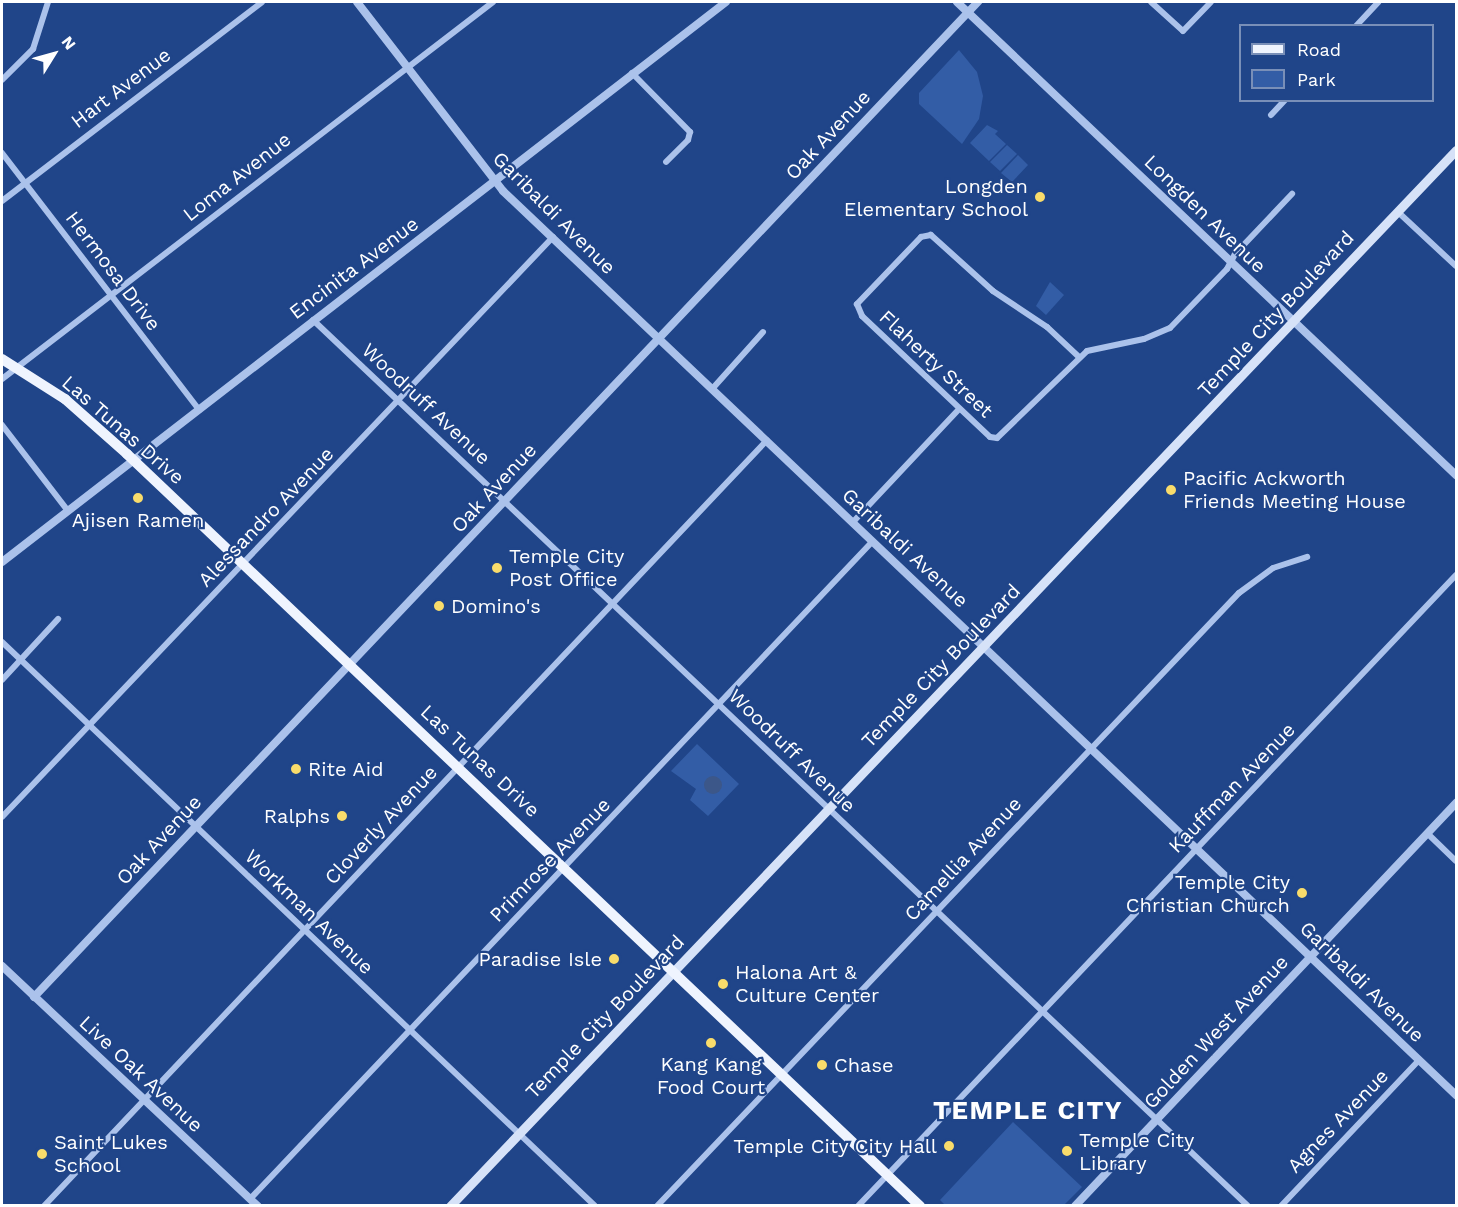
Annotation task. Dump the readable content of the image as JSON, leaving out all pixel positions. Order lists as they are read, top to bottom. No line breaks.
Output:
{"streets":{"main road":["Temple City Boulevard","Las Tunas Drive"],"street":["Hart Avenue","Oak Avenue","Loma Avenue","Garibaldi Avenue","Longden Avenue","Encinita Avenue","Hermosa Drive","Flaherty Street","Woodruff Avenue","Alessandro Avenue","Kauffman Avenue","Cloverly Avenue","Camellia Avenue","Primrose Avenue","Workman Avenue","Golden West Avenue","Live Oak Avenue","Agnes Avenue"]},"crossings":[["Hart Avenue","Hermosa Drive"],["Oak Avenue","Garibaldi Avenue"],["Oak Avenue","Longden Avenue"],["Oak Avenue","Woodruff Avenue"],["Oak Avenue","Las Tunas Drive"],["Oak Avenue","Workman Avenue"],["Oak Avenue","Live Oak Avenue"],["Loma Avenue","Garibaldi Avenue"],["Loma Avenue","Hermosa Drive"],["Loma Avenue","Las Tunas Drive"],["Garibaldi Avenue","Encinita Avenue"],["Garibaldi Avenue","Temple City Boulevard"],["Garibaldi Avenue","Alessandro Avenue"],["Garibaldi Avenue","Kauffman Avenue"],["Garibaldi Avenue","Cloverly Avenue"],["Garibaldi Avenue","Camellia Avenue"],["Garibaldi Avenue","Primrose Avenue"],["Garibaldi Avenue","Golden West Avenue"],["Garibaldi Avenue","Agnes Avenue"],["Longden Avenue","Temple City Boulevard"],["Encinita Avenue","Hermosa Drive"],["Encinita Avenue","Woodruff Avenue"],["Encinita Avenue","Las Tunas Drive"],["Temple City Boulevard","Woodruff Avenue"],["Temple City Boulevard","Las Tunas Drive"],["Temple City Boulevard","Workman Avenue"],["Woodruff Avenue","Alessandro Avenue"],["Woodruff Avenue","Kauffman Avenue"],["Woodruff Avenue","Cloverly Avenue"],["Woodruff Avenue","Camellia Avenue"],["Woodruff Avenue","Primrose Avenue"],["Woodruff Avenue","Golden West Avenue"],["Las Tunas Drive","Alessandro Avenue"],["Las Tunas Drive","Kauffman Avenue"],["Las Tunas Drive","Cloverly Avenue"],["Las Tunas Drive","Camellia Avenue"],["Las Tunas Drive","Primrose Avenue"],["Alessandro Avenue","Workman Avenue"],["Cloverly Avenue","Workman Avenue"],["Cloverly Avenue","Live Oak Avenue"],["Primrose Avenue","Workman Avenue"],["Primrose Avenue","Live Oak Avenue"]],"districts":["TEMPLE CITY"],"places":["Longden Elementary School","Pacific Ackworth Friends Meeting House","Ajisen Ramen","Temple City Post Office","Domino's","Rite Aid","Ralphs","Temple City Christian Church","Paradise Isle","Halona Art & Culture Center","Kang Kang Food Court","Chase","Temple City City Hall","Temple City Library","Saint Lukes School"],"legend":["Road","Park"],"north":"top right"}
